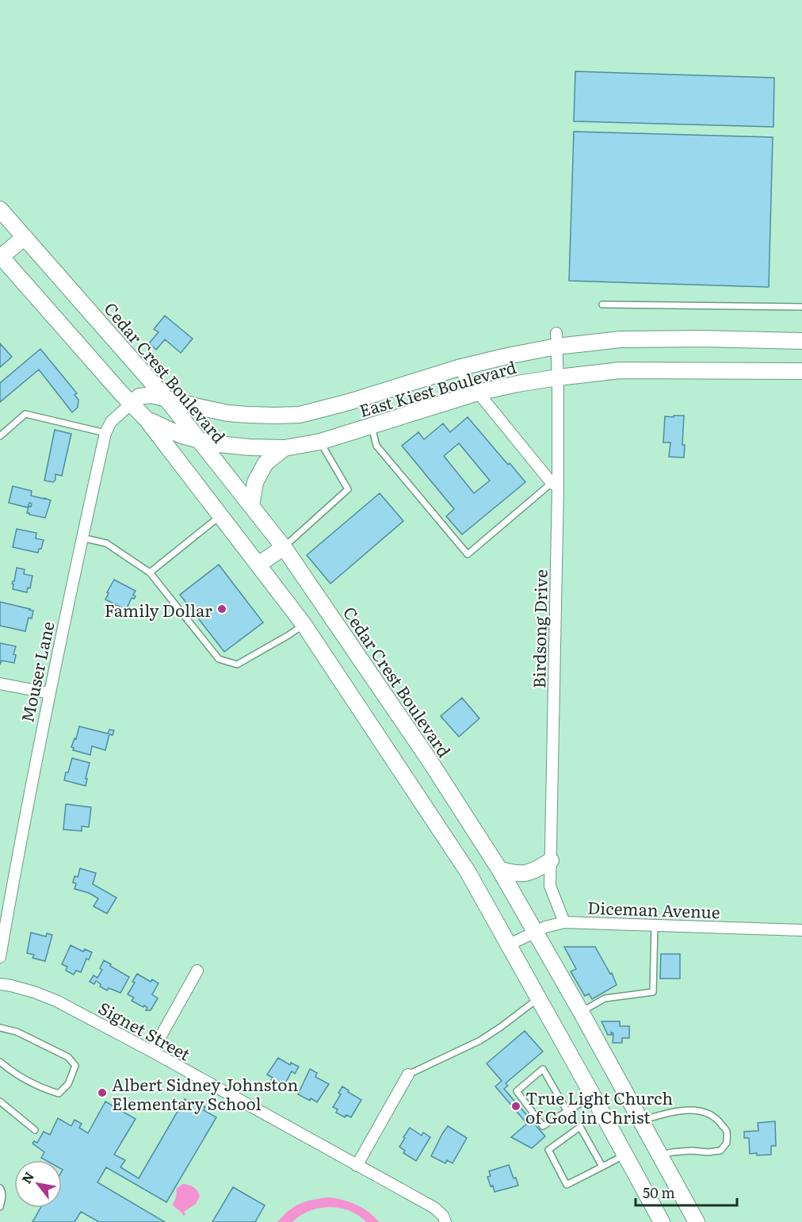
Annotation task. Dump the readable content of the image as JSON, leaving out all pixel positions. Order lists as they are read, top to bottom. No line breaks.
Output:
{"streets":{"street":["Cedar Crest Boulevard","East Kiest Boulevard","Birdsong Drive","Mouser Lane","Diceman Avenue","Signet Street"]},"crossings":[["Cedar Crest Boulevard","East Kiest Boulevard"],["Cedar Crest Boulevard","Diceman Avenue"],["East Kiest Boulevard","Birdsong Drive"],["East Kiest Boulevard","Mouser Lane"],["Birdsong Drive","Diceman Avenue"]],"places":["Family Dollar","Albert Sidney Johnston Elementary School","True Light Church of God in Christ"],"scale_bar":"50 m","north":"top left"}
